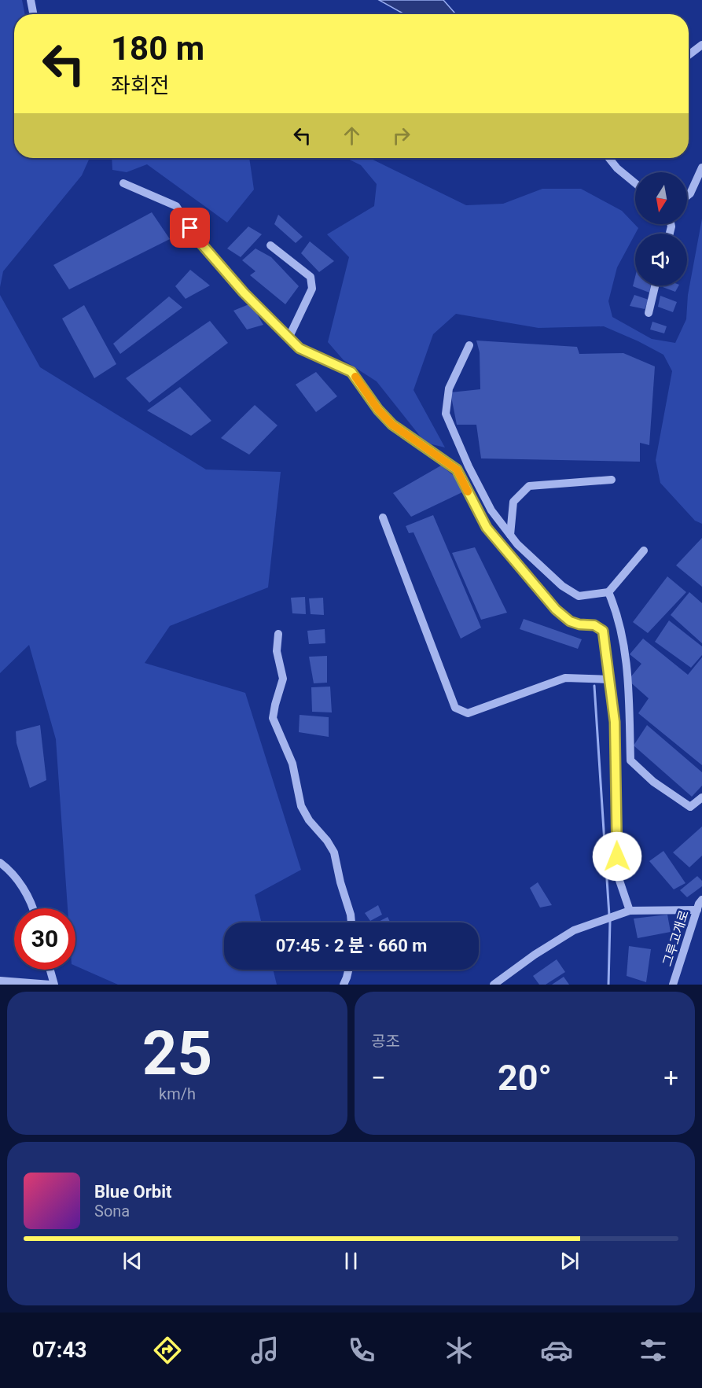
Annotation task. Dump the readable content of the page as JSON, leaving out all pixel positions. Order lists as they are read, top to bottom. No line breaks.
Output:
{"streets":{"street":["그루고개로"]},"north":"bottom","page":{"turn":["180 m","좌회전"],"limit":"30","trip":"07:45 · 2 분 · 660 m","tile":[["25","km/h"],"공조"],"heat":["−","20°","+"],"song":["Blue Orbit","Sona"],"tabs":"07:43"}}
